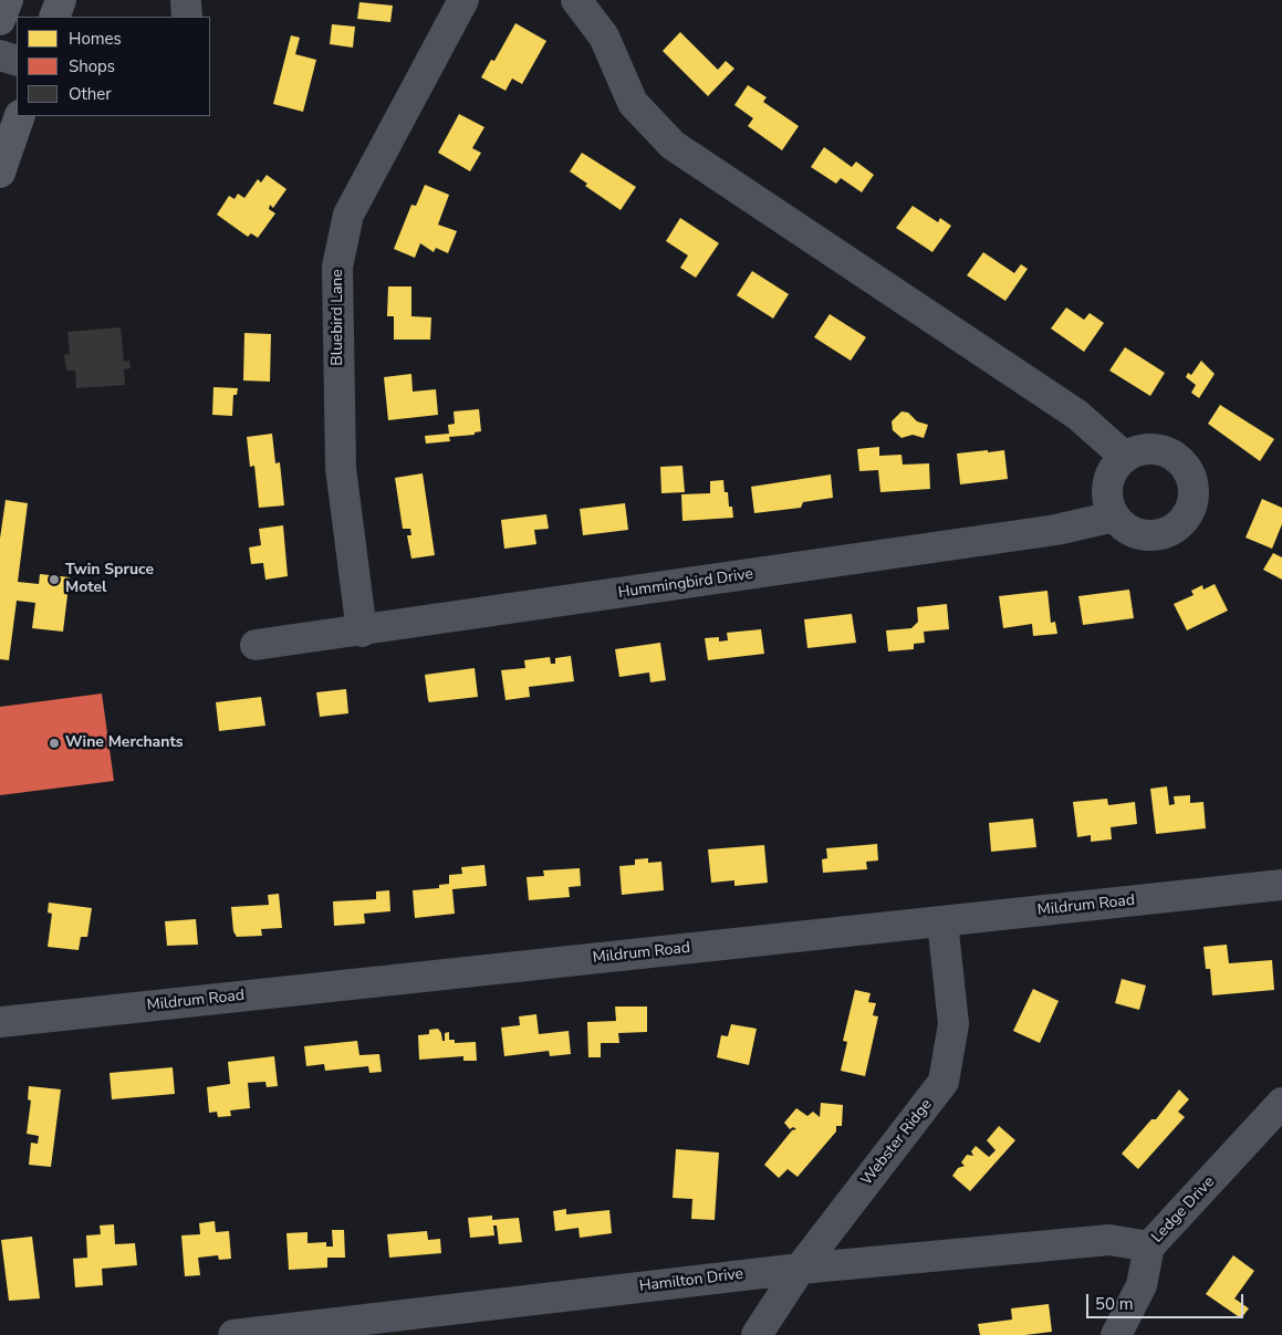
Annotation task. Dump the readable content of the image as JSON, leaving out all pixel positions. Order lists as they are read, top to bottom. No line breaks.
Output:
{"streets":{"street":["Bluebird Lane","Hummingbird Drive","Mildrum Road","Webster Ridge","Ledge Drive","Hamilton Drive"]},"crossings":[["Bluebird Lane","Hummingbird Drive"],["Mildrum Road","Webster Ridge"],["Webster Ridge","Hamilton Drive"],["Ledge Drive","Hamilton Drive"]],"places":["Twin Spruce Motel","Wine Merchants"],"legend":["Homes","Shops","Other"],"scale_bar":"50 m"}
